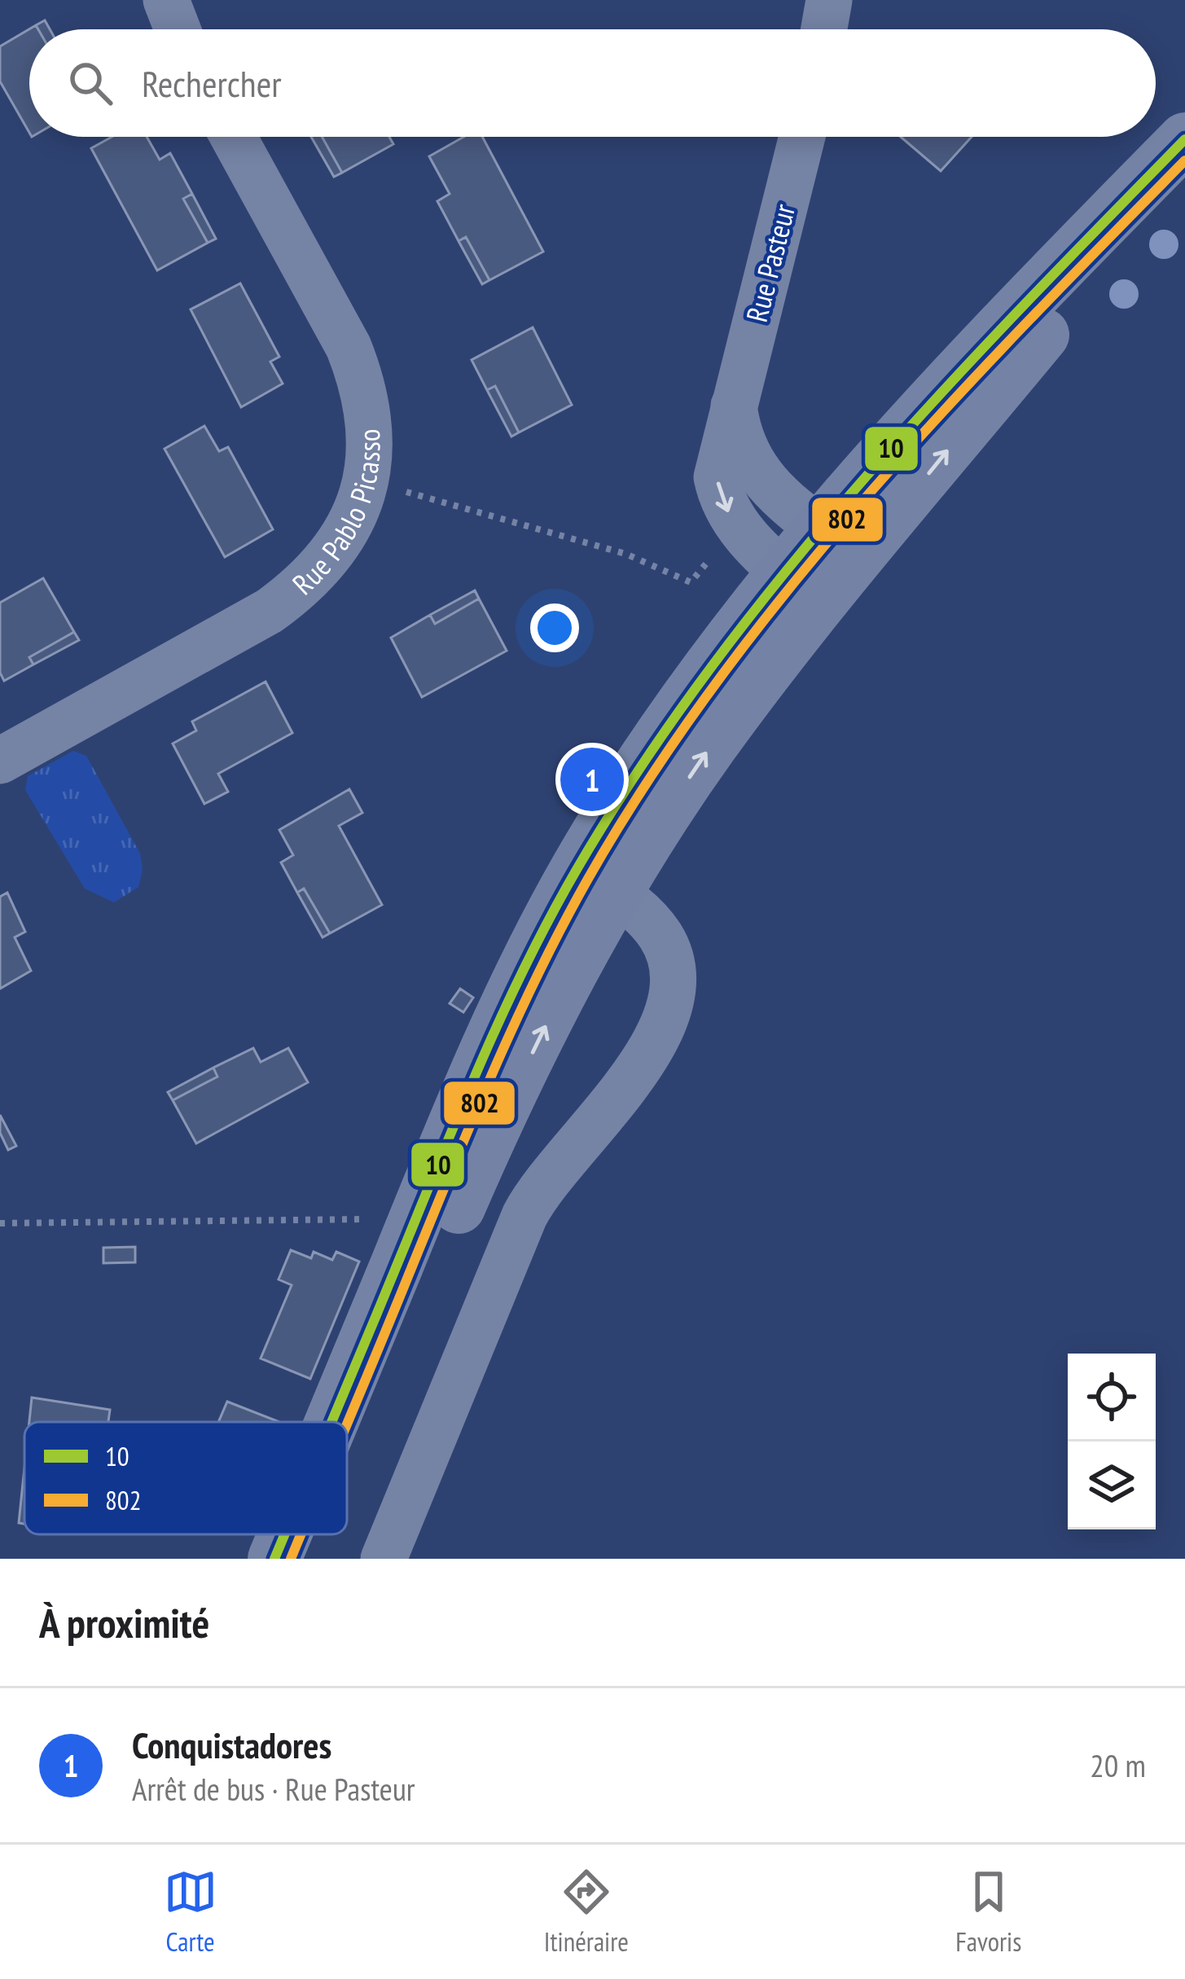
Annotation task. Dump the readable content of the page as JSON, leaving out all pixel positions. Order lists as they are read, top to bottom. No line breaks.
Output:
{"streets":{"street":["Rue Pasteur","Rue Pablo Picasso"]},"lines":["transit line 10","transit line 802"],"legend":["10","802"],"page":{"search":"Rechercher","pins":"1","heading":"À proximité","list":[{"mark":"1","name":"Conquistadores","note":"Arrêt de bus · Rue Pasteur","value":"20 m"}],"nav":["Carte","Itinéraire","Favoris"]}}
